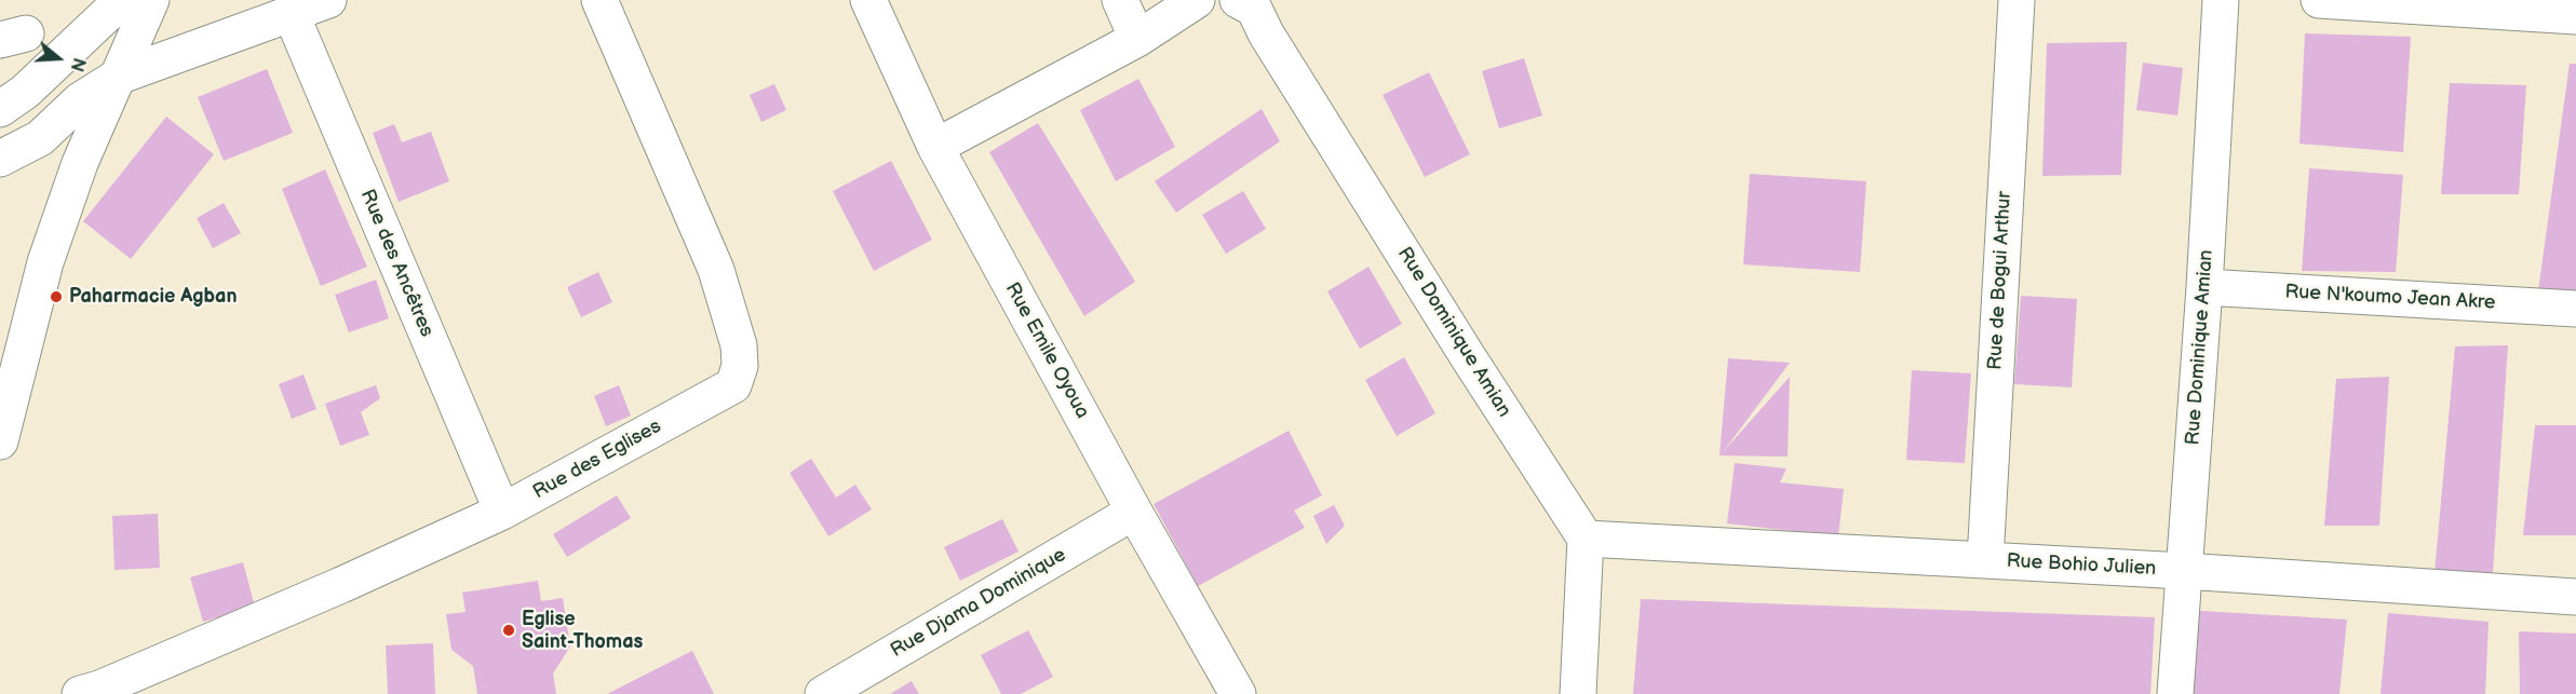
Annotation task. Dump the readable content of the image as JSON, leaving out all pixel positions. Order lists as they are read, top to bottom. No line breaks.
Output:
{"streets":{"street":["Rue des Ancêtres","Rue de Bogui Arthur","Rue N'koumo Jean Akre","Rue Dominique Amian","Rue Emile Oyoua","Rue des Eglises","Rue Bohio Julien","Rue Djama Dominique"]},"crossings":[["Rue des Ancêtres","Rue des Eglises"],["Rue de Bogui Arthur","Rue Bohio Julien"],["Rue N'koumo Jean Akre","Rue Dominique Amian"],["Rue Dominique Amian","Rue Bohio Julien"],["Rue Emile Oyoua","Rue Djama Dominique"]],"places":["Paharmacie Agban","Eglise Saint-Thomas"],"north":"right"}
